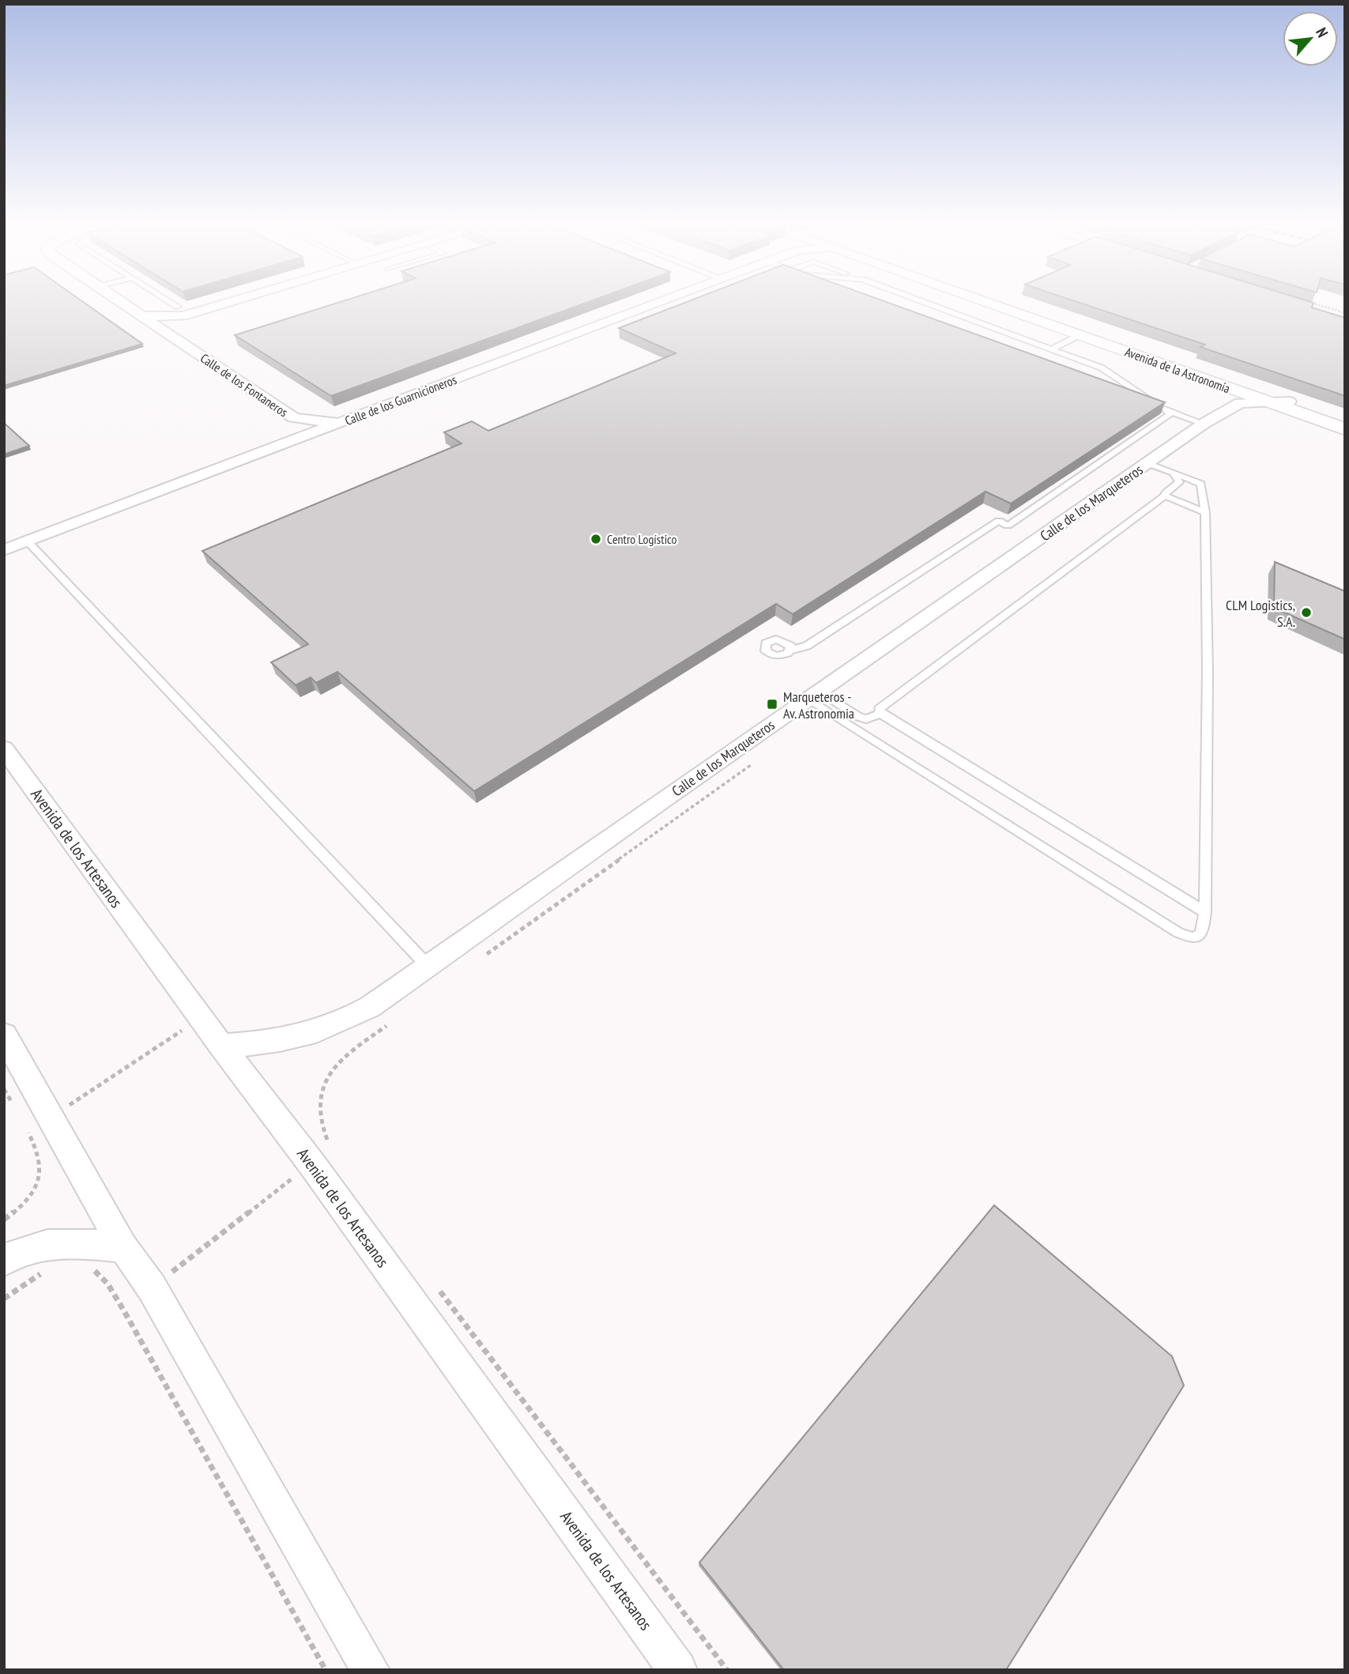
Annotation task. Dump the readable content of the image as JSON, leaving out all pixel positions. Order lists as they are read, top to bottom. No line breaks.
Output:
{"streets":{"street":["Avenida de la Astronomía","Calle de los Fontaneros","Calle de los Guarnicioneros","Calle de los Marqueteros","Avenida de los Artesanos"]},"crossings":[["Avenida de la Astronomía","Calle de los Marqueteros"],["Calle de los Fontaneros","Calle de los Guarnicioneros"],["Calle de los Marqueteros","Avenida de los Artesanos"]],"places":{"other":["Centro Logístico","CLM Logistics, S.A."],"transit":["Marqueteros - Av. Astronomia"]},"north":"top right"}
